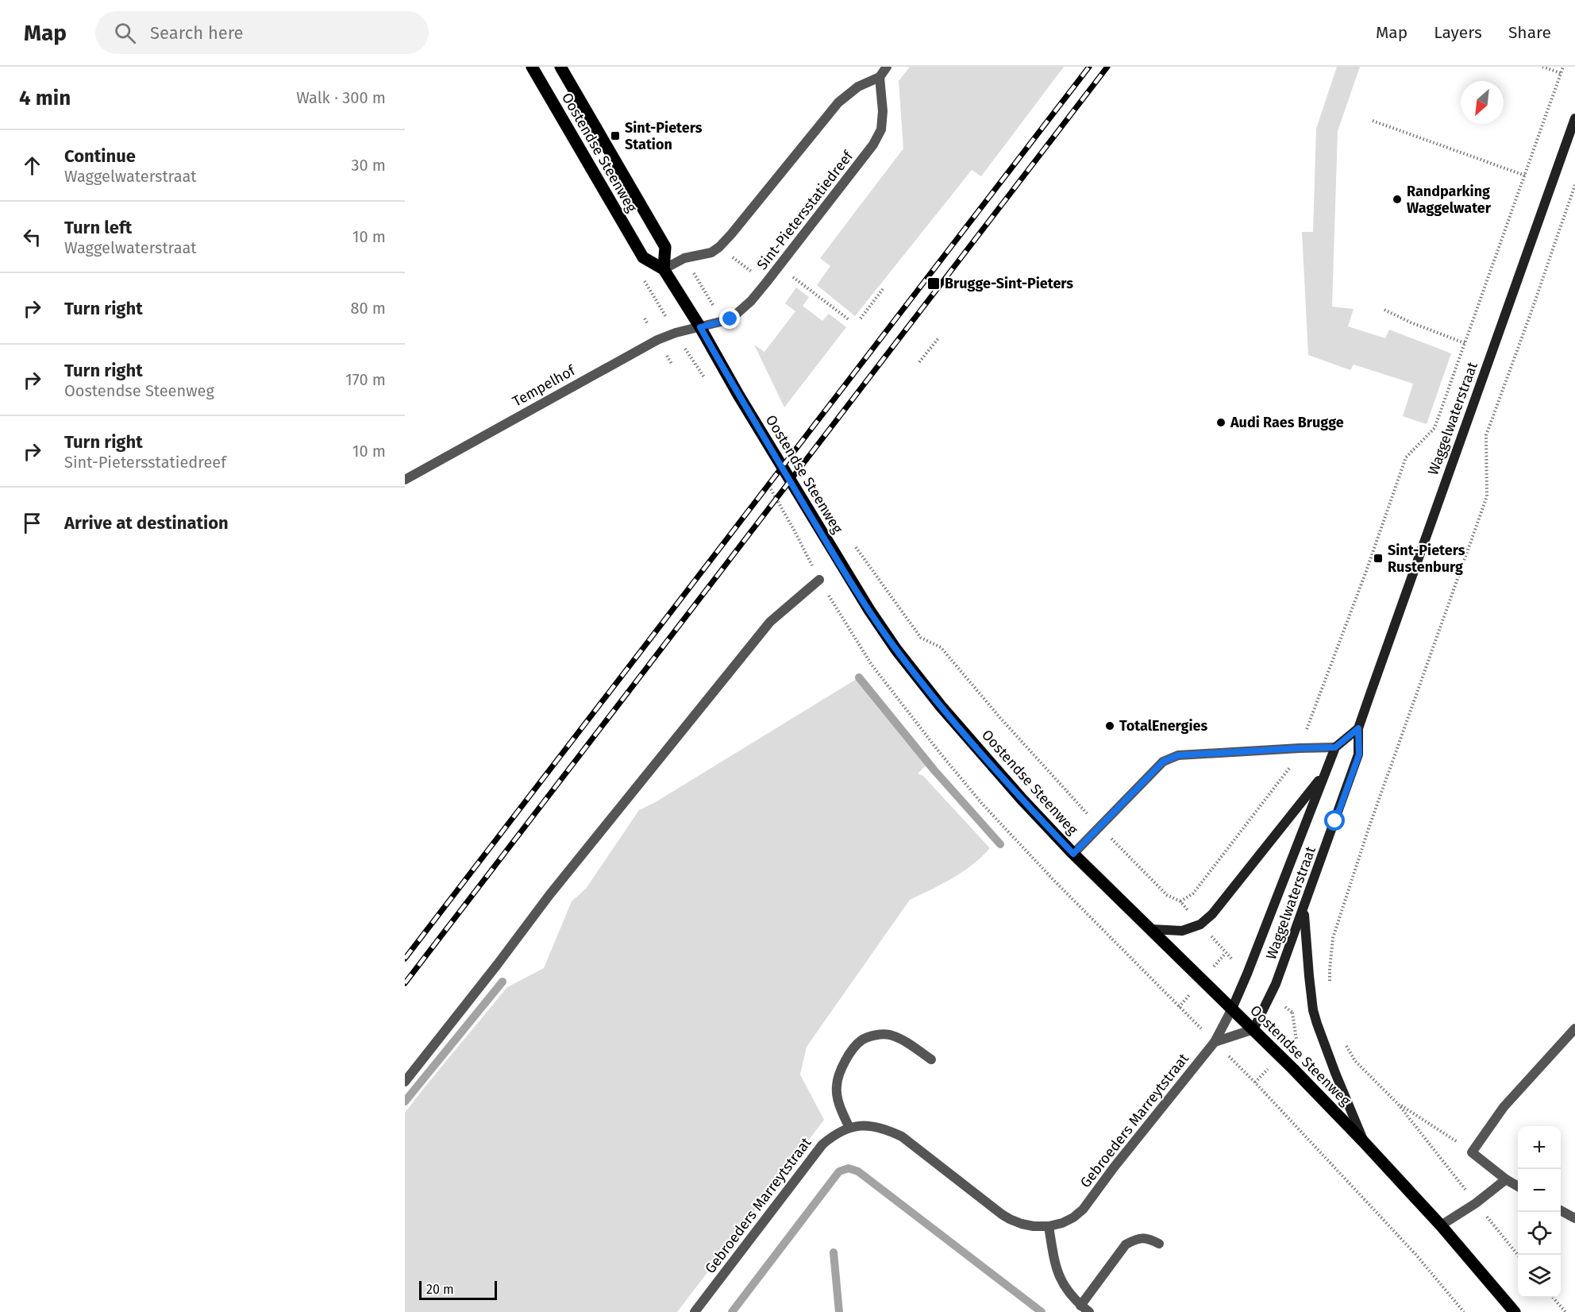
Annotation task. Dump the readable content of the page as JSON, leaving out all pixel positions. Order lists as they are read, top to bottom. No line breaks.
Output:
{"streets":{"main road":["Oostendse Steenweg","Waggelwaterstraat"],"street":["Sint-Pietersstatiedreef","Tempelhof","Gebroeders Marreytstraat"]},"crossings":[["Oostendse Steenweg","Sint-Pietersstatiedreef"],["Oostendse Steenweg","Tempelhof"],["Oostendse Steenweg","Waggelwaterstraat"],["Oostendse Steenweg","Gebroeders Marreytstraat"],["Sint-Pietersstatiedreef","Tempelhof"],["Waggelwaterstraat","Gebroeders Marreytstraat"]],"places":{"transit":["Sint-Pieters Station","Brugge-Sint-Pieters","Sint-Pieters Rustenburg"],"other":["Randparking Waggelwater","Audi Raes Brugge","TotalEnergies"]},"scale_bar":"20 m","north":"bottom left","page":{"header":"Map","search":"Search here","nav":["Map","Layers","Share"],"heading":["4 min","Walk · 300 m"],"list":[["Continue","Waggelwaterstraat","30 m"],["Turn left","Waggelwaterstraat","10 m"],["Turn right","80 m"],["Turn right","Oostendse Steenweg","170 m"],["Turn right","Sint-Pietersstatiedreef","10 m"],"Arrive at destination"],"map_buttons":["+","−"],"scale":"20 m"}}
